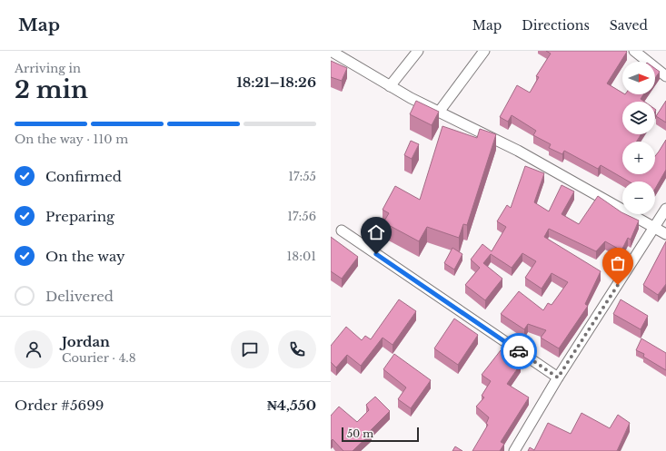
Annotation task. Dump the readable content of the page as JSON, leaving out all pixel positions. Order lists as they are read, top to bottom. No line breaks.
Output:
{"scale_bar":"50 m","north":"right","page":{"header":"Map","nav":["Map","Directions","Saved"],"heading":["2 min","Arriving in","18:21–18:26"],"panel":["Jordan","Courier · 4.8","Order #5699","₦4,550"],"map_buttons":["+","−"],"bar":"On the way · 110 m","list":[["Confirmed","17:55"],["Preparing","17:56"],["On the way","18:01"],"Delivered"],"scale":"50 m"}}
